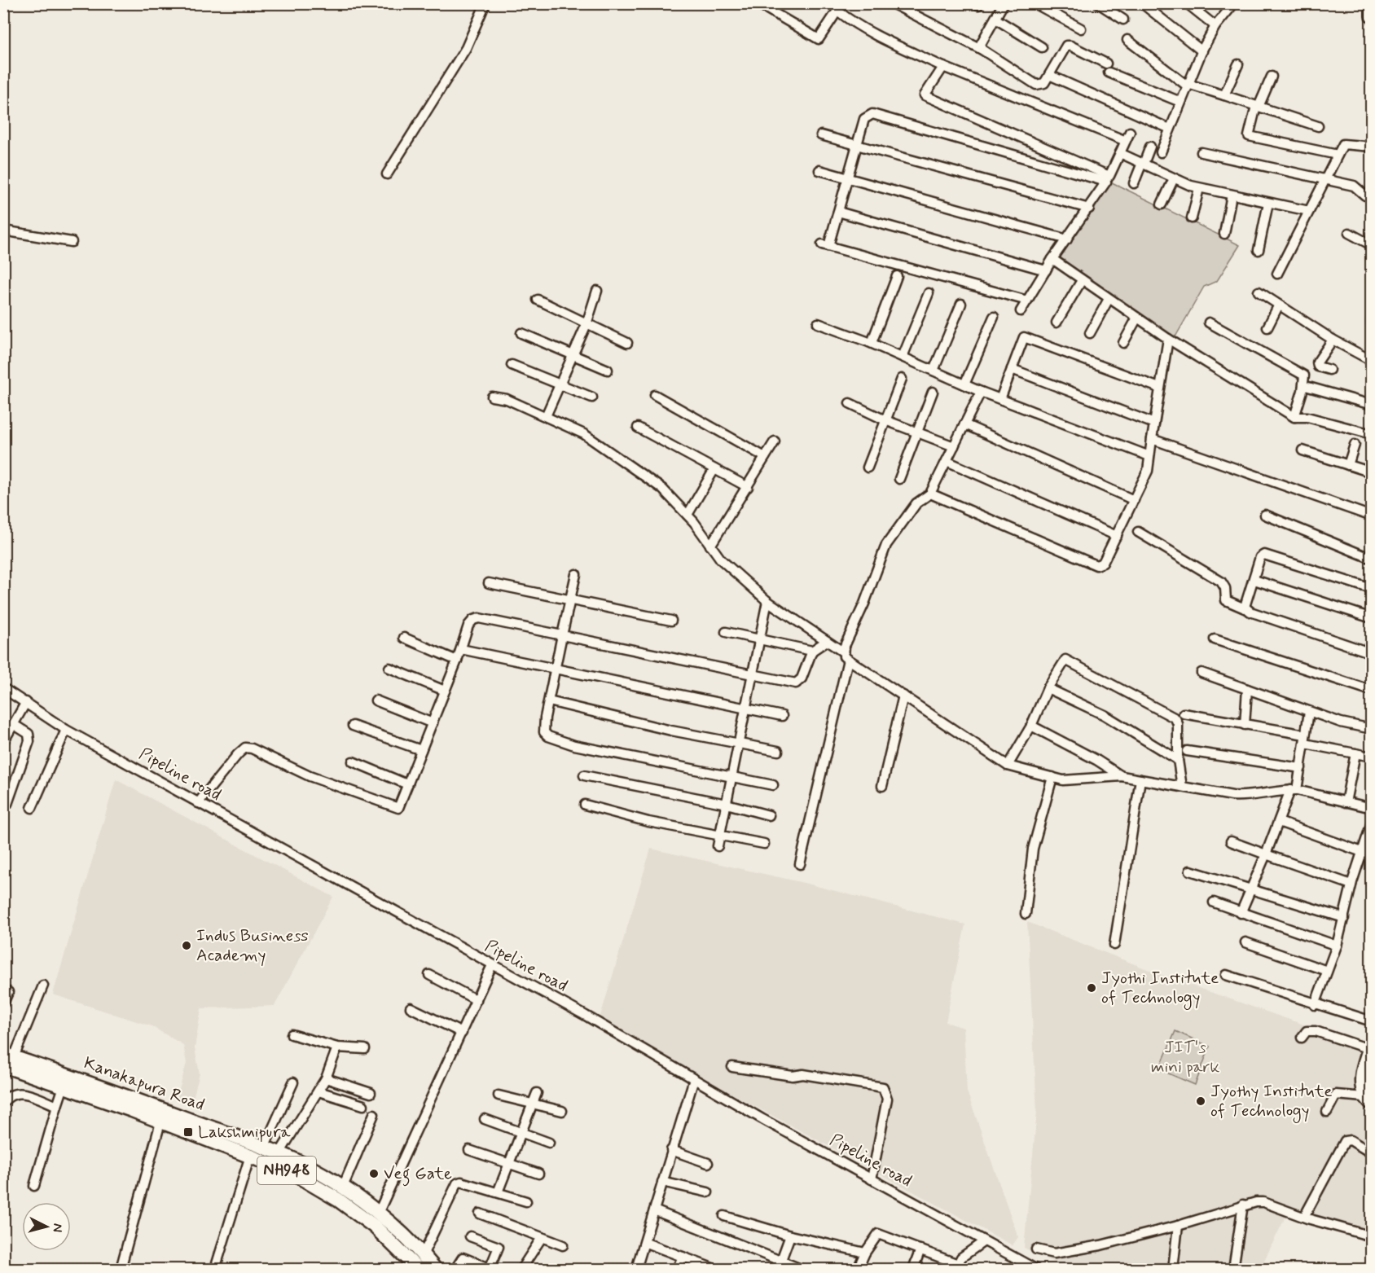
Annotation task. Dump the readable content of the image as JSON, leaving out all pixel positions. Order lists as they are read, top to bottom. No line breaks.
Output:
{"streets":{"highway":["Kanakapura Road","NH948"],"street":["Pipeline road"]},"parks":["JIT's mini park"],"places":{"other":["Indus Business Academy","Jyothi Institute of Technology","Jyothy Institute of Technology","Veg Gate"],"transit":["Lakshmipura"]},"north":"right"}
